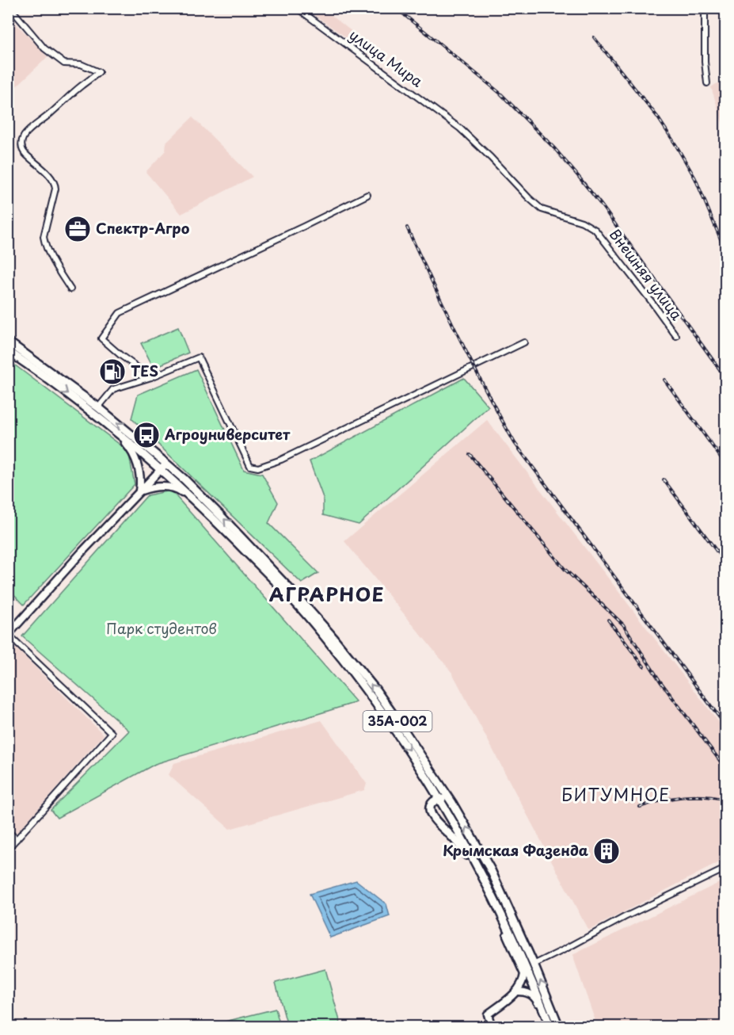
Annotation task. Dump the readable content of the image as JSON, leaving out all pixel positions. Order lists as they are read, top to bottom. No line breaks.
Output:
{"streets":{"main road":["35А-002"],"street":["улица Мира","Внешняя улица"]},"crossings":[["улица Мира","Внешняя улица"]],"districts":["АГРАРНОЕ","БИТУМНОЕ"],"parks":["Парк студентов"],"places":{"office":["Спектр-Агро"],"fuel station":["TES"],"bus stop":["Агроуниверситет"],"building":["Крымская Фазенда"]}}
